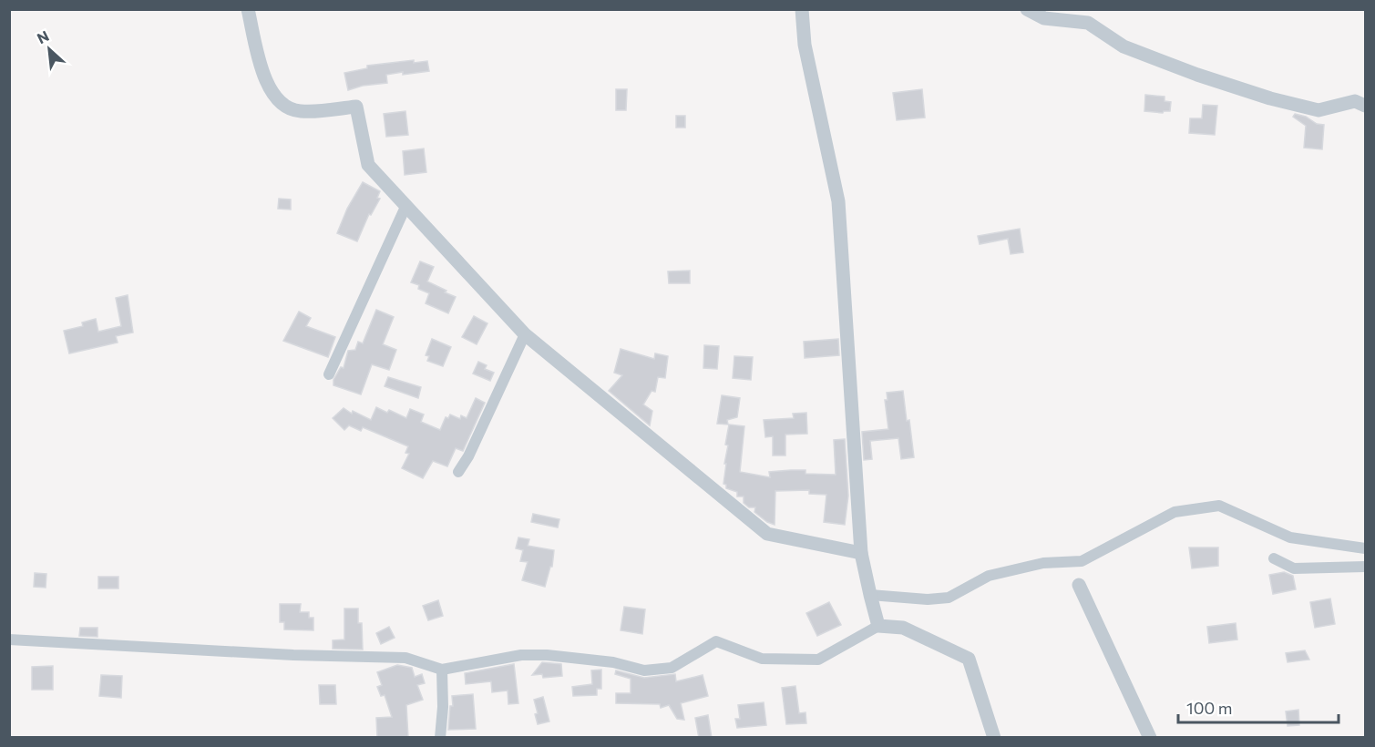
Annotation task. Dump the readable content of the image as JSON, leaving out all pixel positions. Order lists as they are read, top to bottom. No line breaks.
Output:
{"scale_bar":"100 m","north":"top left"}
